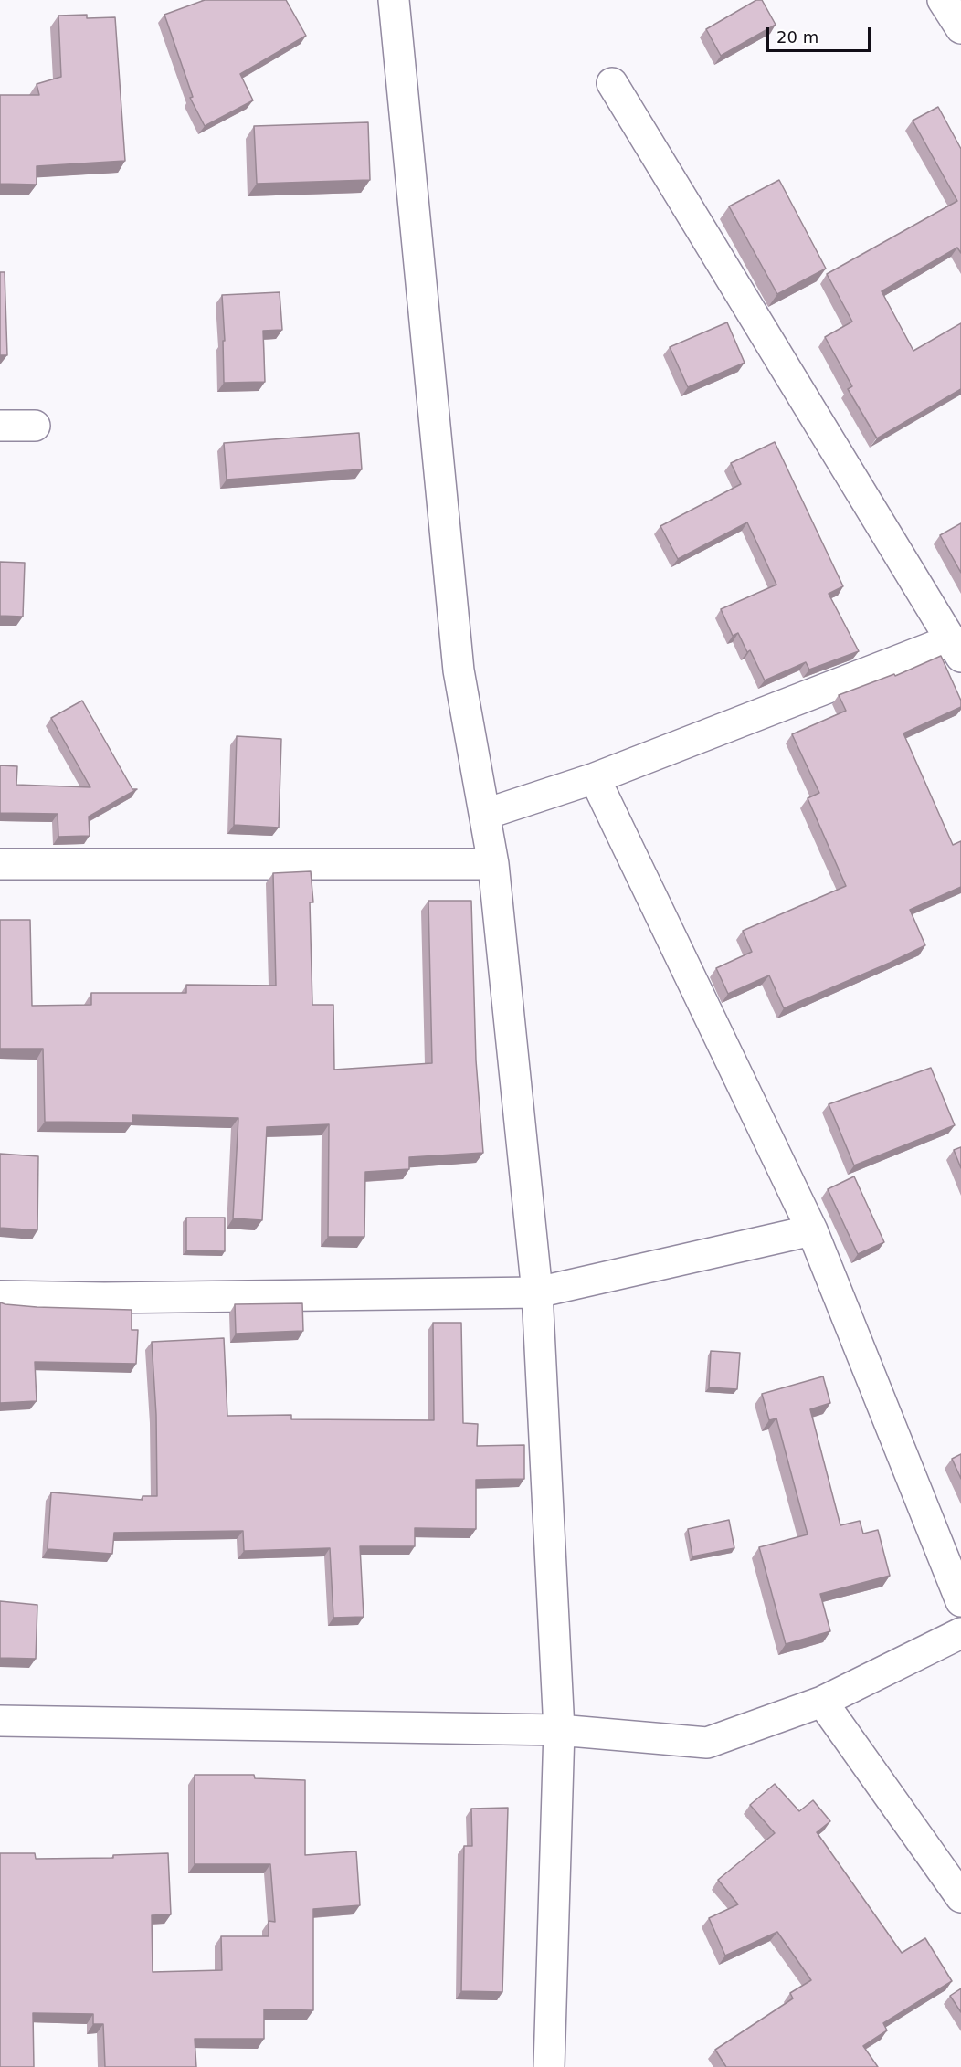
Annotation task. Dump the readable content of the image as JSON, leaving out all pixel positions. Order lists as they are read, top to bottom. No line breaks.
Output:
{"scale_bar":"20 m"}
